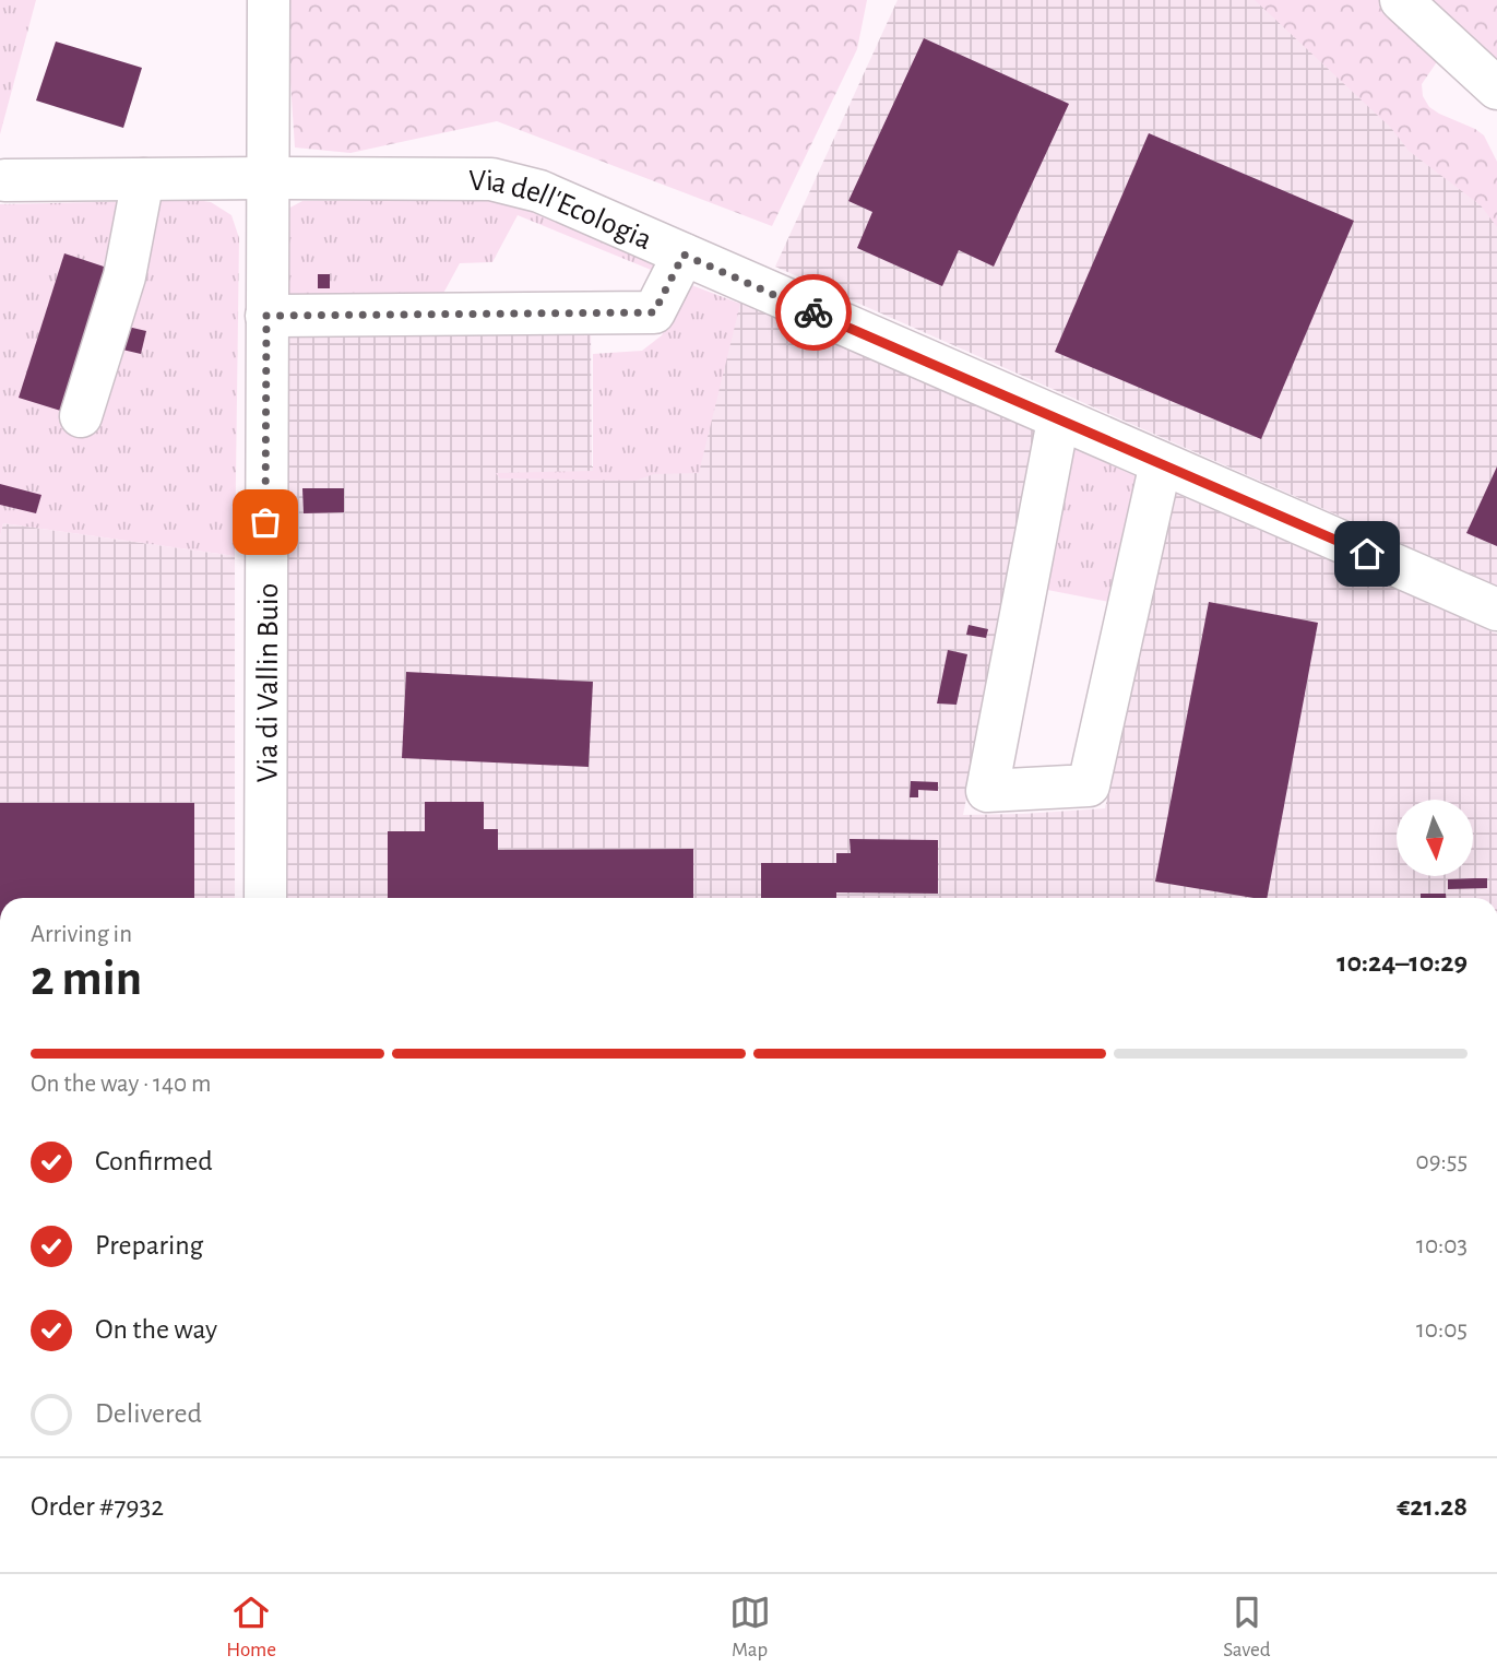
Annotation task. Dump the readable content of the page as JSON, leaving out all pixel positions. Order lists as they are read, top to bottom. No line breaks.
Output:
{"streets":{"main road":["Via dell'Ecologia","Via di Vallin Buio"]},"crossings":[["Via dell'Ecologia","Via di Vallin Buio"]],"north":"bottom","page":{"heading":["2 min","Arriving in","10:24–10:29"],"panel":["Order #7932","€21.28"],"bar":"On the way · 140 m","list":[["Confirmed","09:55"],["Preparing","10:03"],["On the way","10:05"],"Delivered"],"tabs":["Home","Map","Saved"]}}
